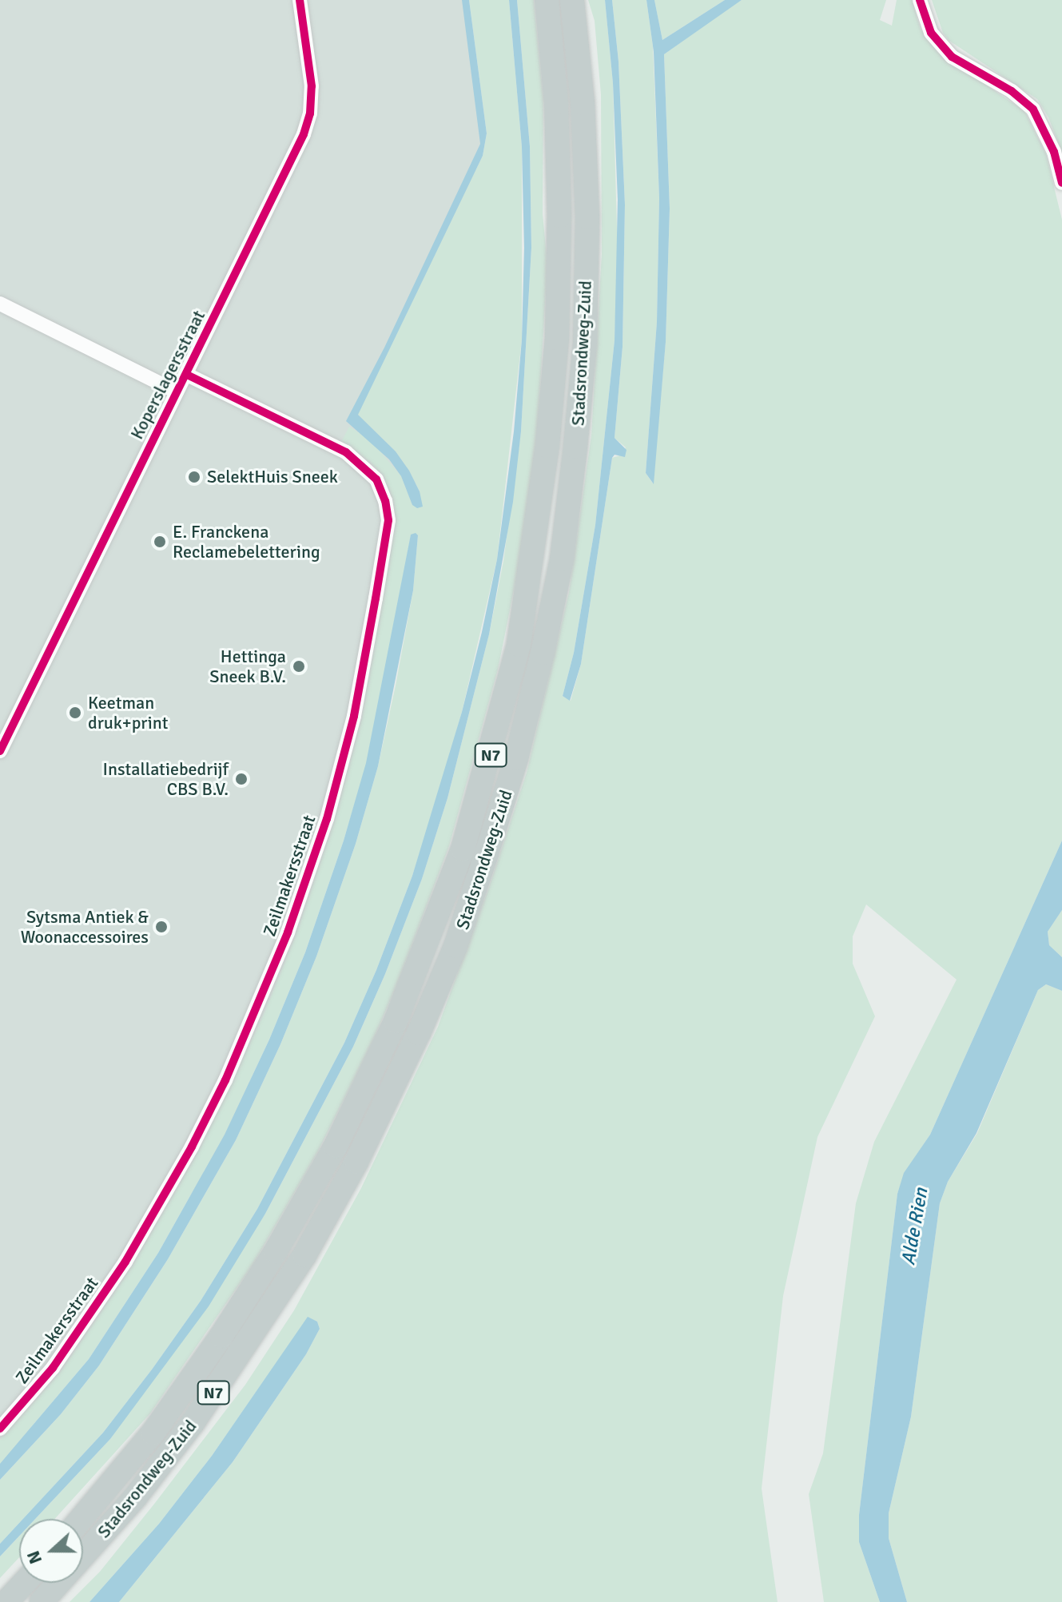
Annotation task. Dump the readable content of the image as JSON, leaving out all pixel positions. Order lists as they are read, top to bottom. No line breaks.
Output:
{"streets":{"highway":["Stadsrondweg-Zuid","N7"],"street":["Koperslagersstraat","Zeilmakersstraat"]},"crossings":[["Koperslagersstraat","Zeilmakersstraat"]],"water":["Alde Rien"],"places":["SelektHuis Sneek","E. Franckena Reclamebelettering","Hettinga Sneek B.V.","Keetman druk+print","Installatiebedrijf CBS B.V.","Sytsma Antiek & Woonaccessoires"],"north":"left"}
